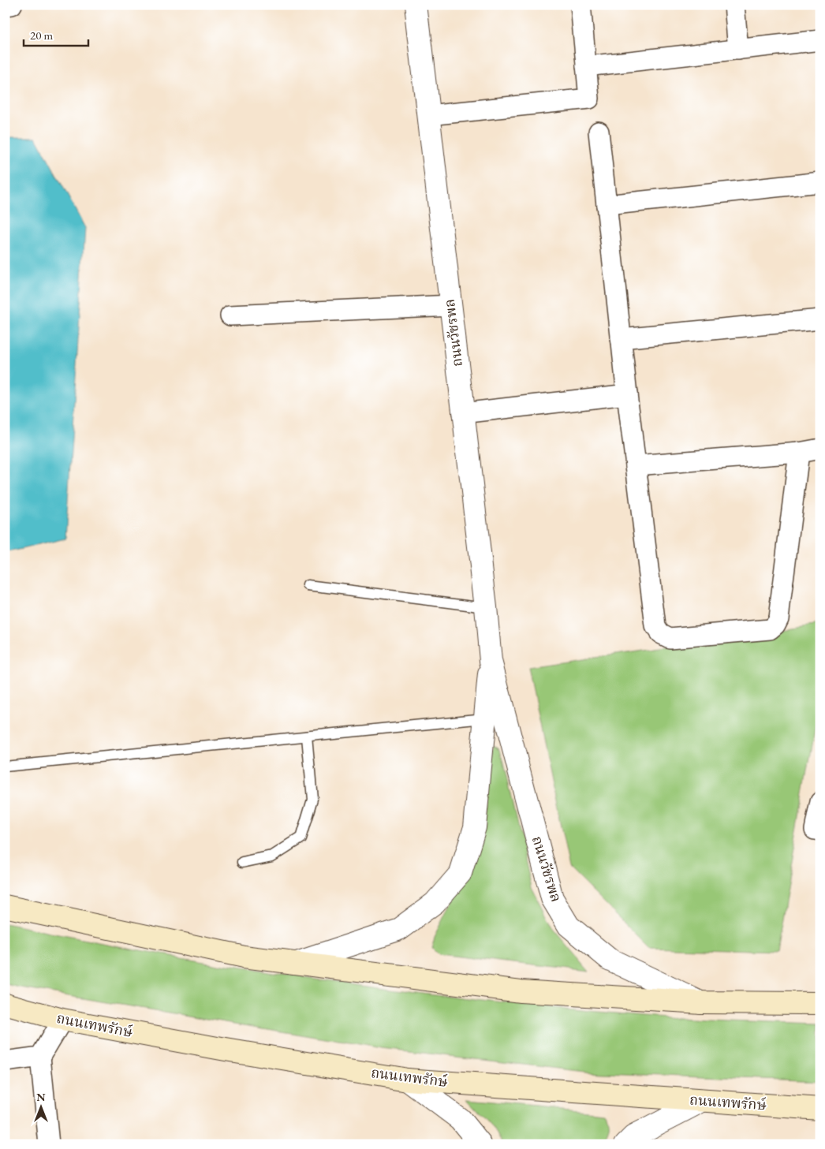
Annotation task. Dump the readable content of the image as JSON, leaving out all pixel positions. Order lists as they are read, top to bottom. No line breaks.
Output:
{"streets":{"main road":["ถนนเทพรักษ์"],"street":["ถนนวัชรพล"]},"scale_bar":"20 m","north":"top"}
